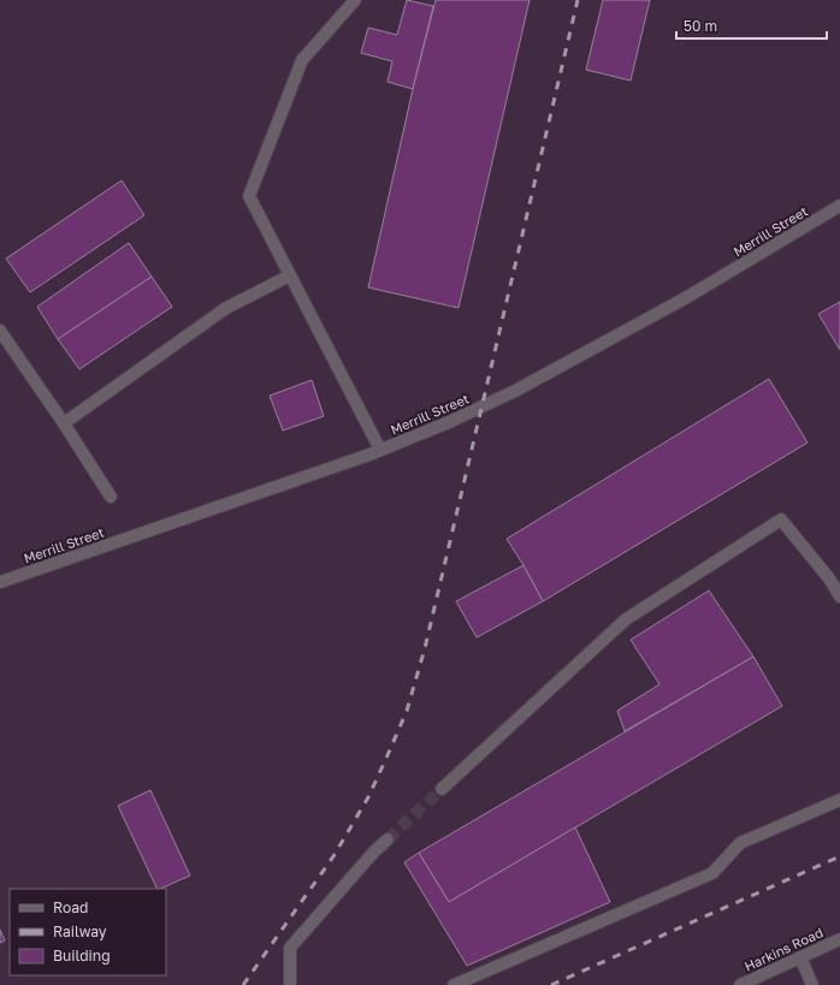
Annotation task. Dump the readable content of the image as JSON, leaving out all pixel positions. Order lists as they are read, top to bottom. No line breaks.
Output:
{"streets":{"street":["Merrill Street","Harkins Road"]},"legend":["Road","Railway","Building"],"scale_bar":"50 m"}
